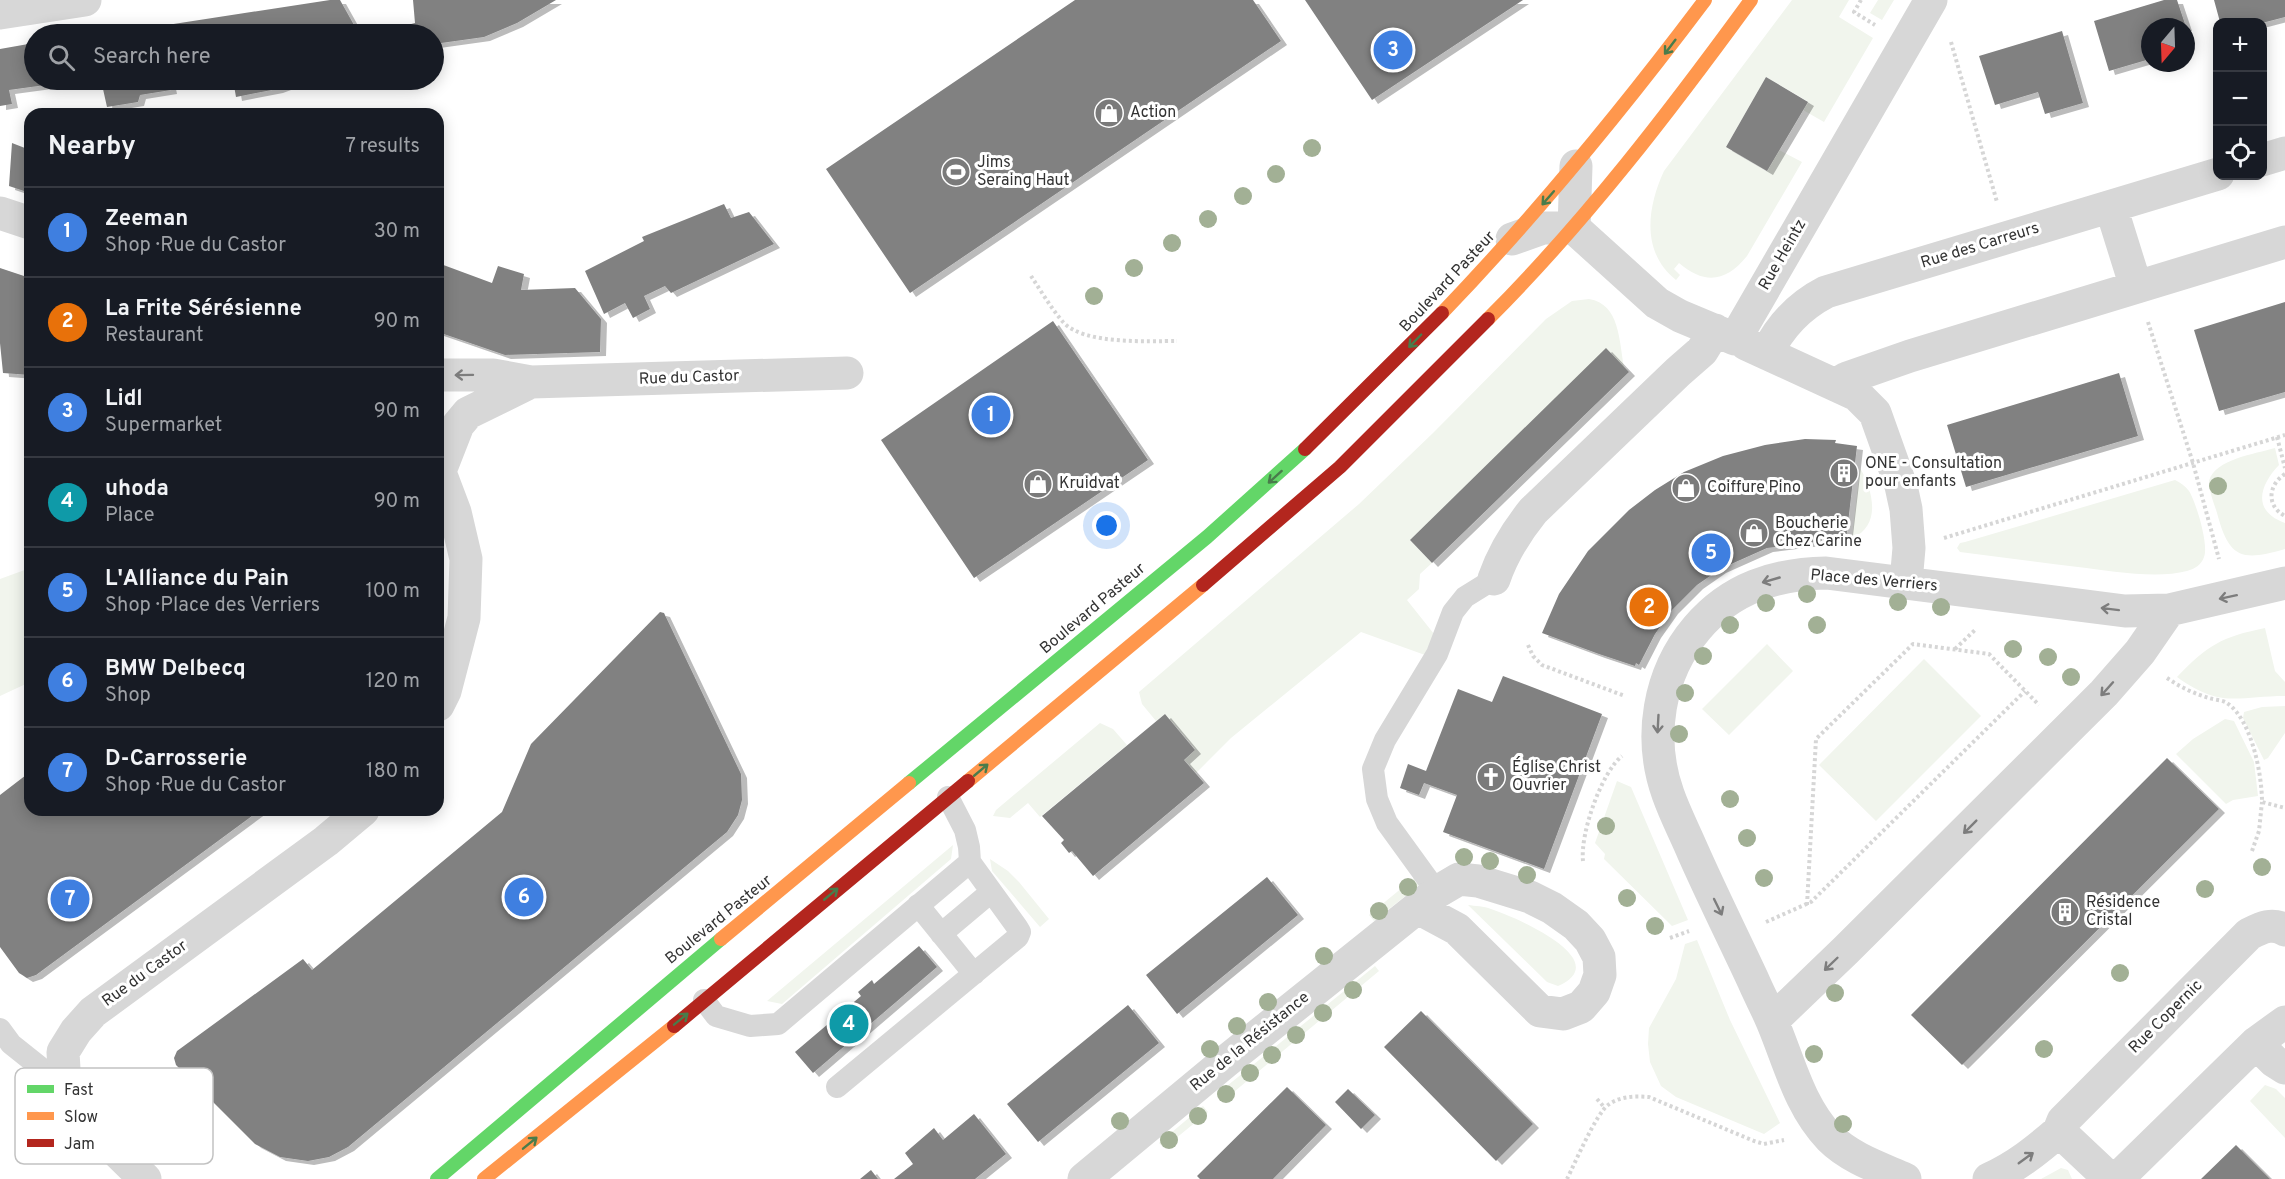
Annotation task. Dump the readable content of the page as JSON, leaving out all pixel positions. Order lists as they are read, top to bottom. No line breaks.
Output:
{"streets":{"street":["Rue des Carreurs","Rue Heintz","Boulevard Pasteur","Rue du Castor","Place des Verriers","Rue Copernic","Rue de la Résistance"]},"places":{"shop":["Action","Kruidvat","Coiffure Pino","Boucherie Chez Carine"],"sports":["Jims Seraing Haut"],"building":["ONE - Consultation pour enfants","Résidence Cristal"],"church":["Église Christ Ouvrier"]},"legend":["Fast","Slow","Jam"],"north":"bottom","page":{"map_buttons":["+","−"],"search":"Search here","pins":["3","1","5","2","6","7","4"],"heading":["Nearby","7 results"],"list":[{"mark":"1","name":"Zeeman","note":"Shop · Rue du Castor","value":"30 m"},{"mark":"2","name":"La Frite Sérésienne","note":"Restaurant","value":"90 m"},{"mark":"3","name":"Lidl","note":"Supermarket","value":"90 m"},{"mark":"4","name":"uhoda","note":"Place","value":"90 m"},{"mark":"5","name":"L'Alliance du Pain","note":"Shop · Place des Verriers","value":"100 m"},{"mark":"6","name":"BMW Delbecq","note":"Shop","value":"120 m"},{"mark":"7","name":"D-Carrosserie","note":"Shop · Rue du Castor","value":"180 m"}]}}
